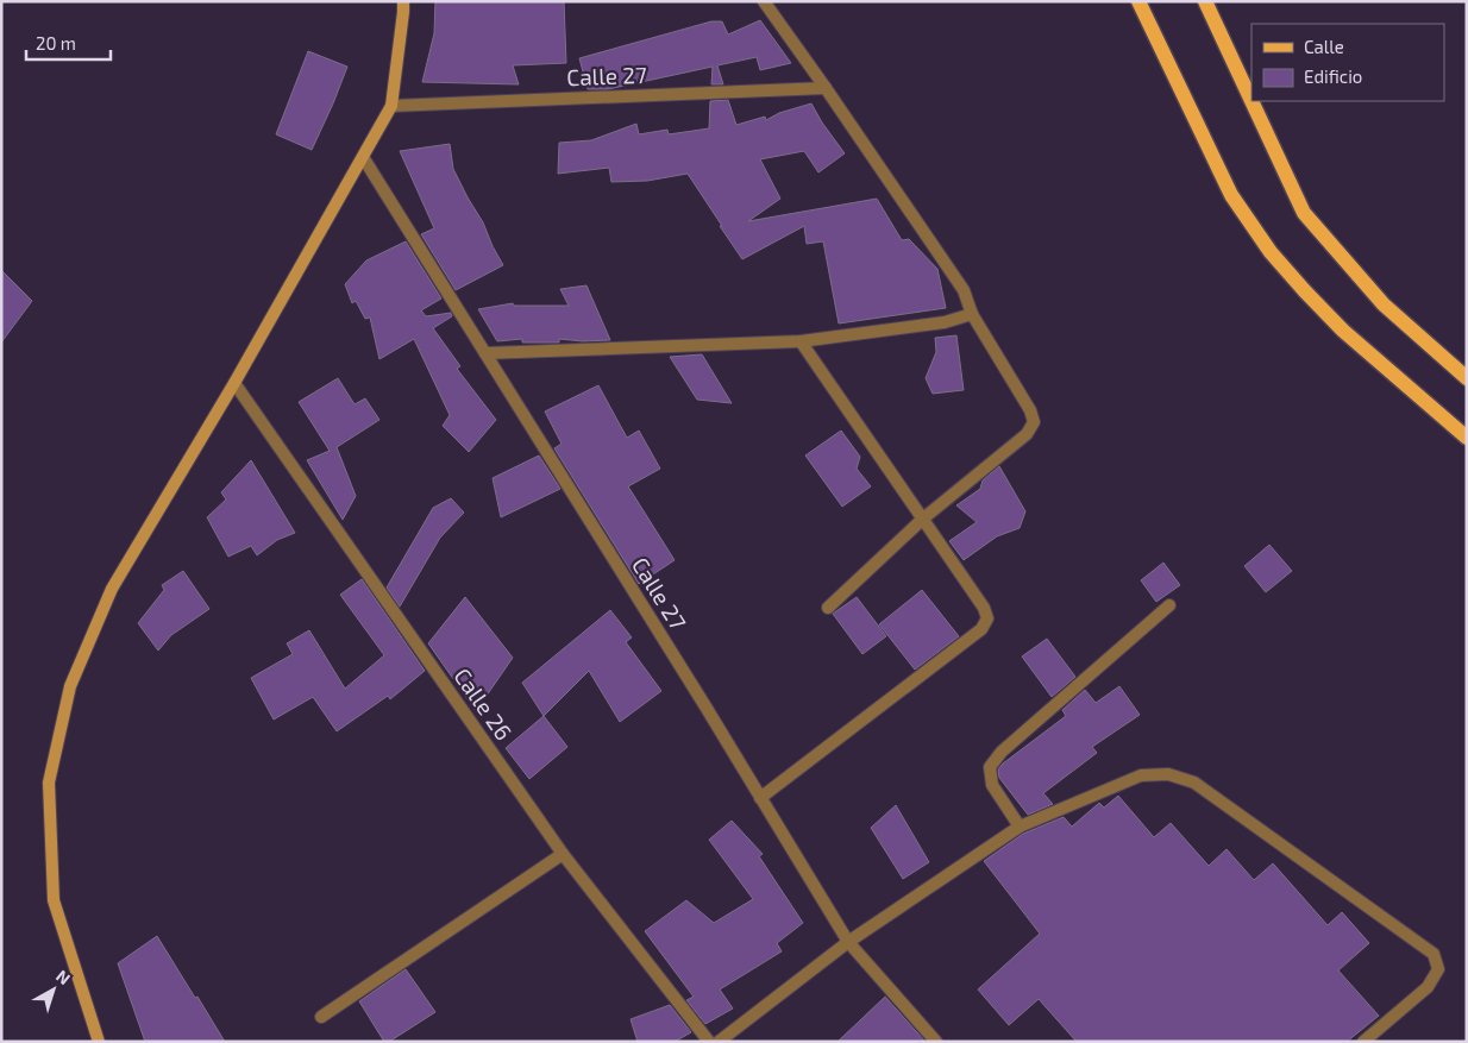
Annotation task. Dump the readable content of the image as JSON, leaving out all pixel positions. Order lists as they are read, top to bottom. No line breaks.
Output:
{"streets":{"street":["Calle 27","Calle 26"]},"legend":["Calle","Edificio"],"scale_bar":"20 m","north":"top right"}
